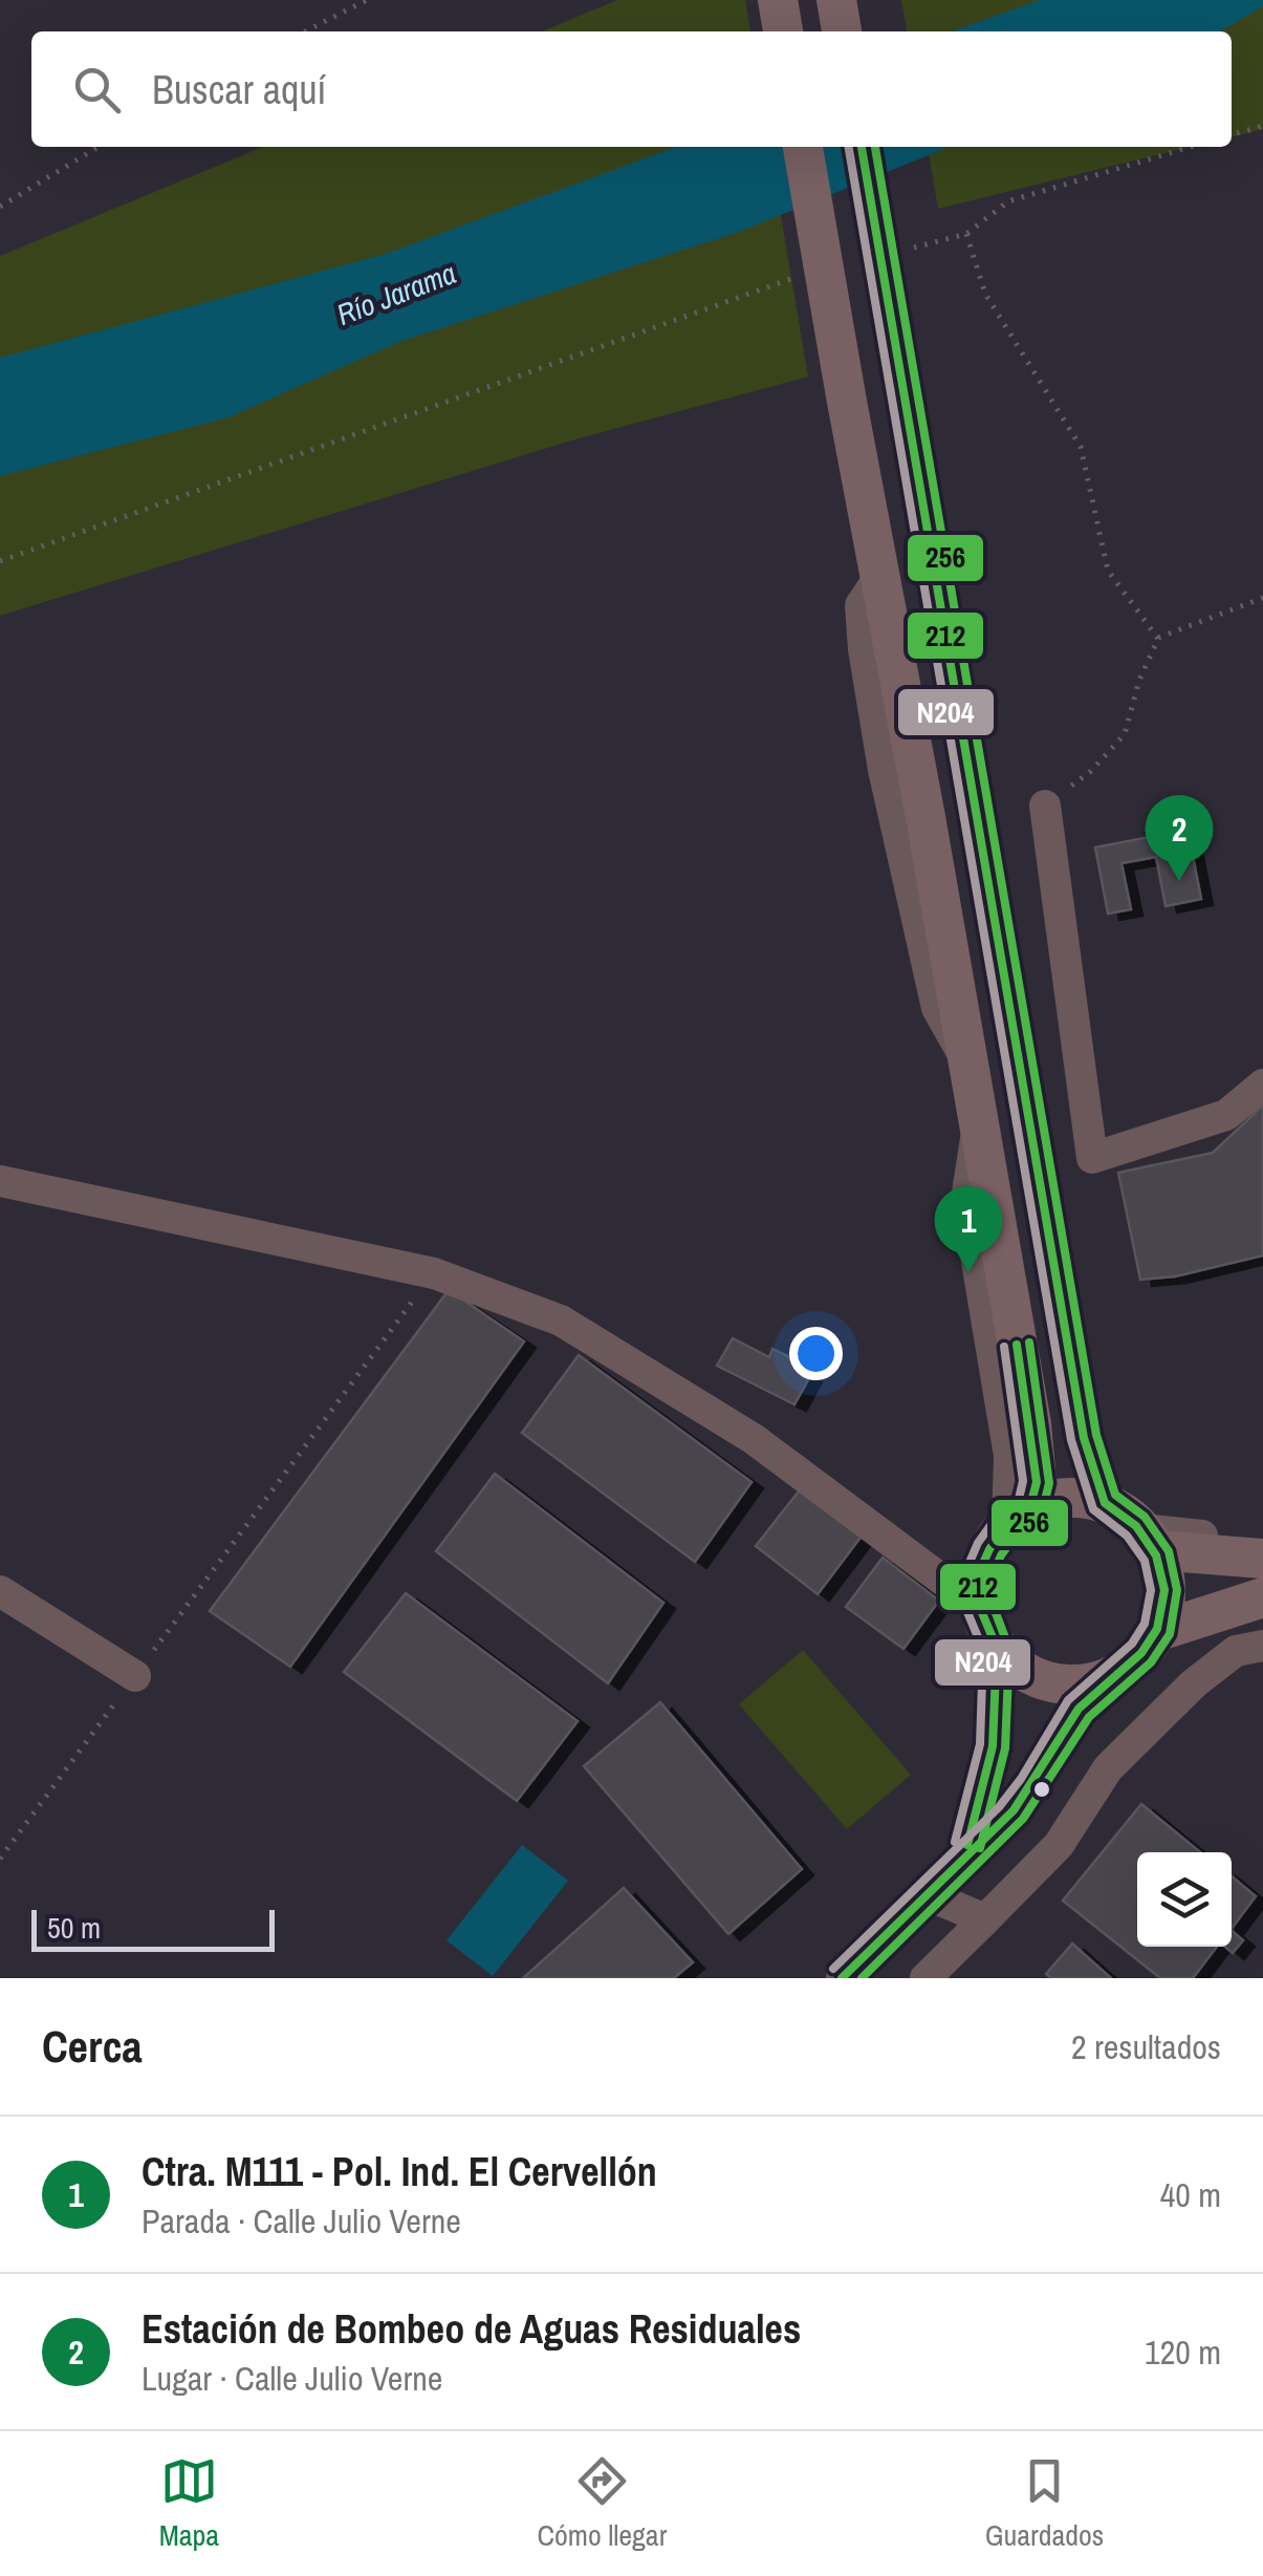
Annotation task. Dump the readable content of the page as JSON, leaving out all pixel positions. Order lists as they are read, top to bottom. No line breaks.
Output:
{"water":["Río Jarama"],"lines":["transit line 212","transit line 256","transit line N204"],"scale_bar":"50 m","page":{"search":"Buscar aquí","pins":["2","1"],"scale":"50 m","heading":["Cerca","2 resultados"],"list":[{"mark":"1","name":"Ctra. M111 - Pol. Ind. El Cervellón","note":"Parada · Calle Julio Verne","value":"40 m"},{"mark":"2","name":"Estación de Bombeo de Aguas Residuales","note":"Lugar · Calle Julio Verne","value":"120 m"}],"nav":["Mapa","Cómo llegar","Guardados"]}}
